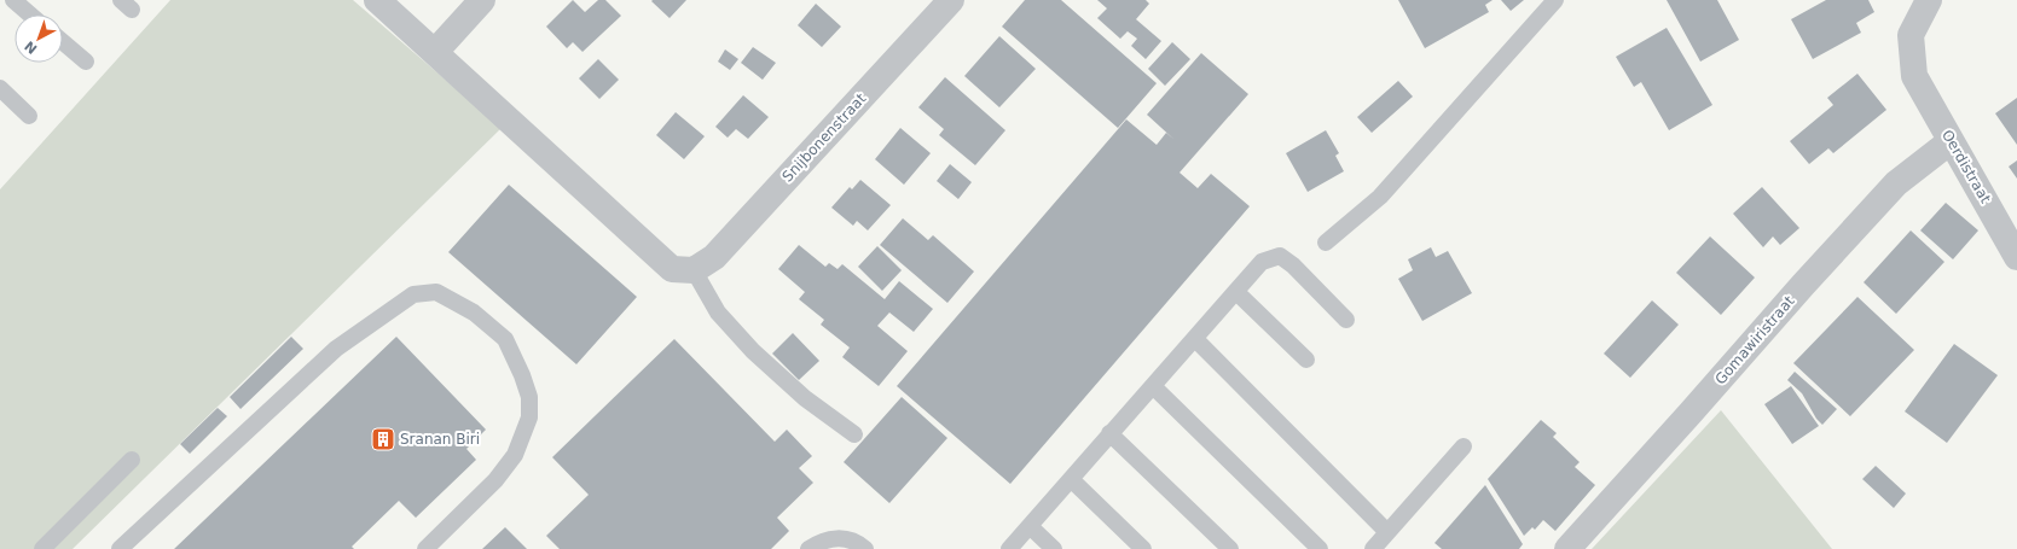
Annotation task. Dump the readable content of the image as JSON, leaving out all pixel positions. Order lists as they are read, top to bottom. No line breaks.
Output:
{"streets":{"street":["Snijbonenstraat","Oerdistraat","Gomawiristraat"]},"crossings":[["Oerdistraat","Gomawiristraat"]],"places":{"building":["Sranan Biri"]},"north":"bottom left"}
